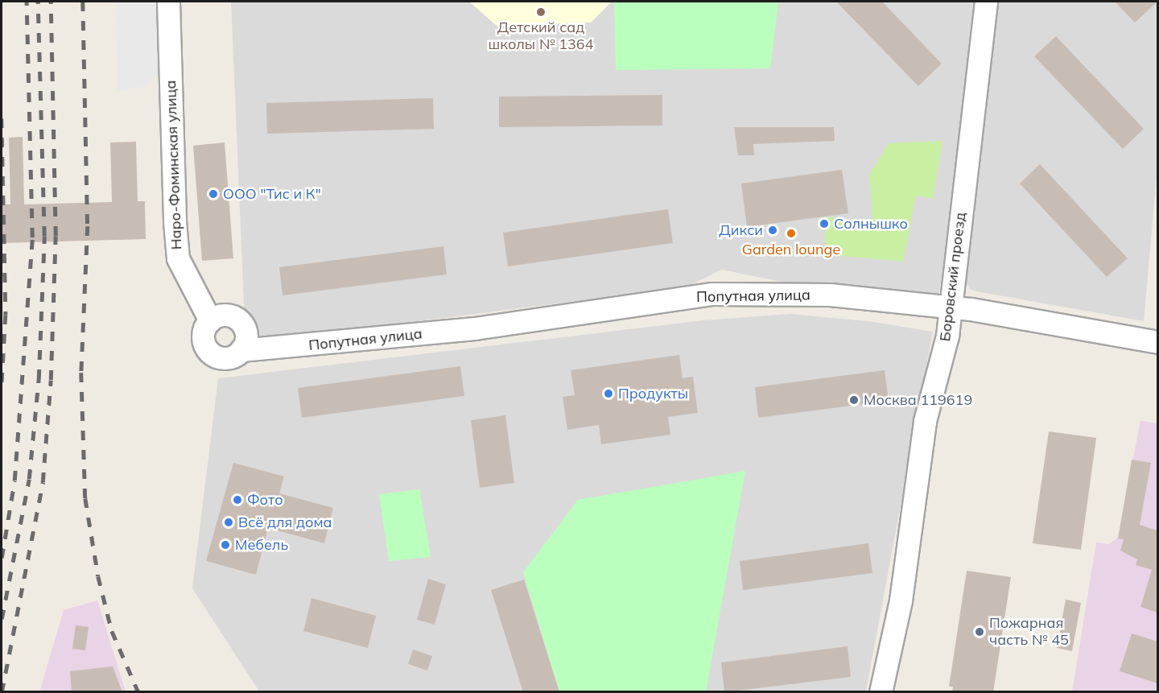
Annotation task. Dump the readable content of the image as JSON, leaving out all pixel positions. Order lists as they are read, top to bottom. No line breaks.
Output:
{"streets":{"street":["Наро-Фоминская улица","Боровский проезд","Попутная улица"]},"crossings":[["Наро-Фоминская улица","Попутная улица"],["Боровский проезд","Попутная улица"]],"places":["Детский сад школы № 1364","ООО \"Тис и К\"","Солнышко","Дикси","Garden lounge","Продукты","Москва 119619","Фото","Всё для дома","Мебель","Пожарная часть № 45"]}
